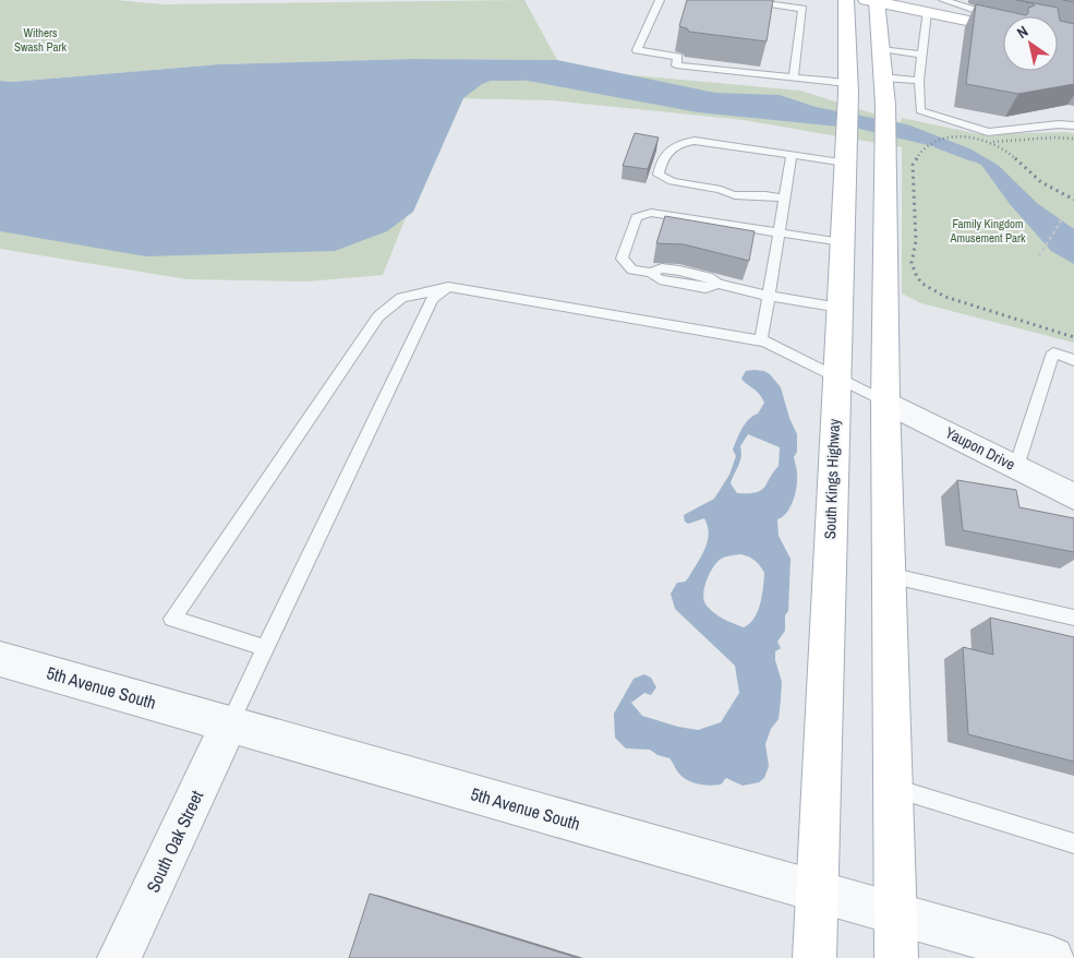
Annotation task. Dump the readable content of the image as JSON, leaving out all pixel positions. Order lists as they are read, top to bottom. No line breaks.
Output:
{"streets":{"main road":["South Kings Highway"],"street":["Yaupon Drive","5th Avenue South","South Oak Street"]},"crossings":[["South Kings Highway","5th Avenue South"],["5th Avenue South","South Oak Street"]],"parks":["Withers Swash Park","Family Kingdom Amusement Park"],"north":"top left"}
